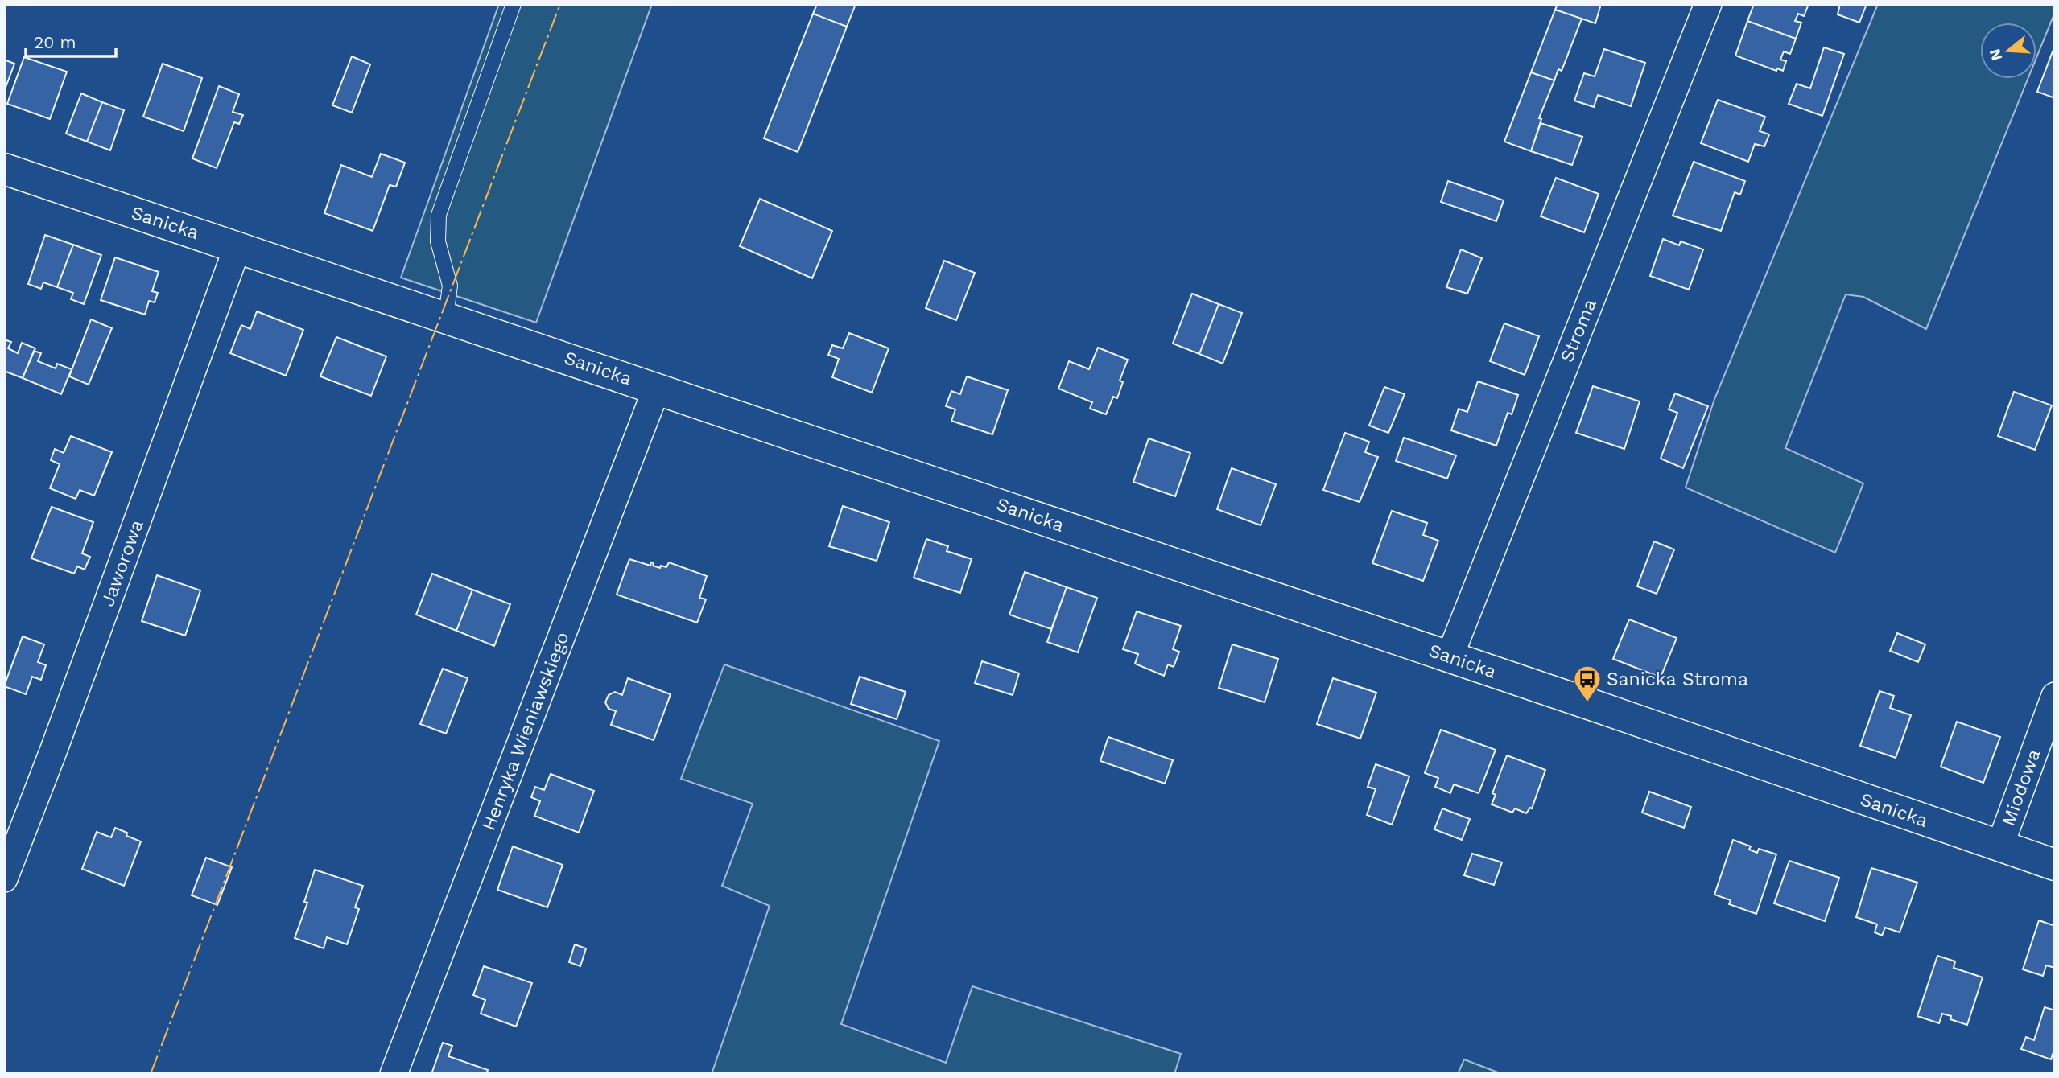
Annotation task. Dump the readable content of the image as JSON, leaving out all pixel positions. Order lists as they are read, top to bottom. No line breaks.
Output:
{"streets":{"street":["Sanicka","Stroma","Jaworowa","Henryka Wieniawskiego","Miodowa"]},"crossings":[["Sanicka","Stroma"],["Sanicka","Jaworowa"],["Sanicka","Henryka Wieniawskiego"],["Sanicka","Miodowa"]],"places":{"bus stop":["Sanicka Stroma"]},"scale_bar":"20 m","north":"left"}
